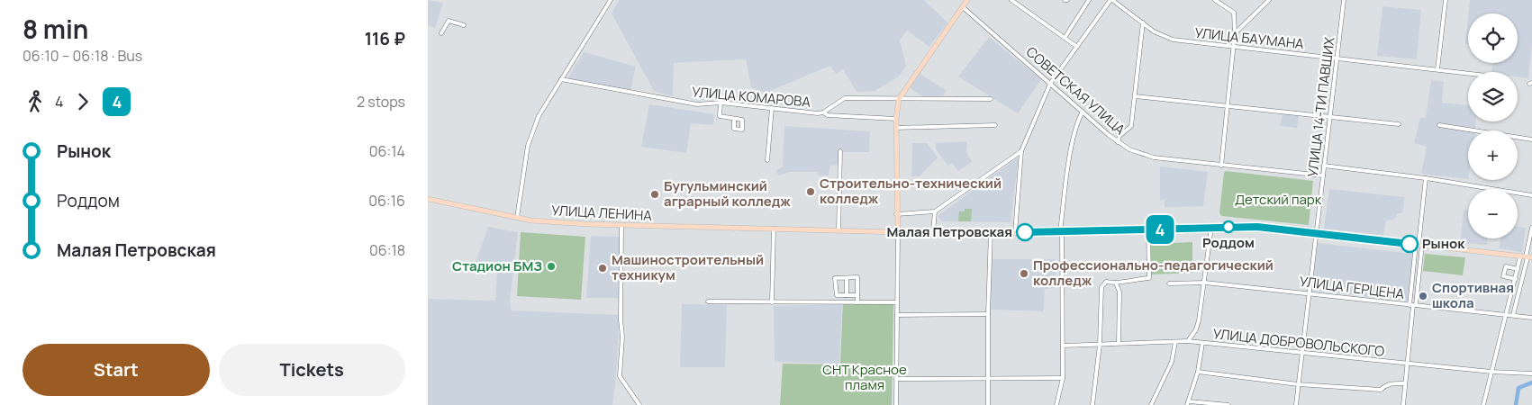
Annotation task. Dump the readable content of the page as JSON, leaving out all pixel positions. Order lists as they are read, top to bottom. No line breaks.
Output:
{"streets":{"main road":["УЛИЦА ЛЕНИНА"],"street":["УЛИЦА БАУМАНА","СОВЕТСКАЯ УЛИЦА","УЛИЦА КОМАРОВА","УЛИЦА 14-ТИ ПАВШИХ","УЛИЦА ГЕРЦЕНА","УЛИЦА ДОБРОВОЛЬСКОГО"]},"crossings":[["УЛИЦА БАУМАНА","УЛИЦА 14-ТИ ПАВШИХ"],["СОВЕТСКАЯ УЛИЦА","УЛИЦА 14-ТИ ПАВШИХ"],["УЛИЦА 14-ТИ ПАВШИХ","УЛИЦА ЛЕНИНА"],["УЛИЦА 14-ТИ ПАВШИХ","УЛИЦА ГЕРЦЕНА"],["УЛИЦА 14-ТИ ПАВШИХ","УЛИЦА ДОБРОВОЛЬСКОГО"]],"parks":["Детский парк","СНТ Красное пламя"],"places":["Строительно-технический колледж","Бугульминский аграрный колледж","Роддом","Малая Петровская","Рынок","Стадион БМЗ","Машиностроительный техникум","Профессионально-педагогический колледж","Спортивная школа"],"lines":["bus line 4"],"page":{"heading":["8 min","06:10 – 06:18 · Bus","116 ₽"],"on_map":"4","map_buttons":["+","−"],"legs":["4","4","2 stops"],"list":[{"name":"Рынок","value":"06:14"},{"name":"Роддом","value":"06:16"},{"name":"Малая Петровская","value":"06:18"}],"buttons":["Start","Tickets"]}}
